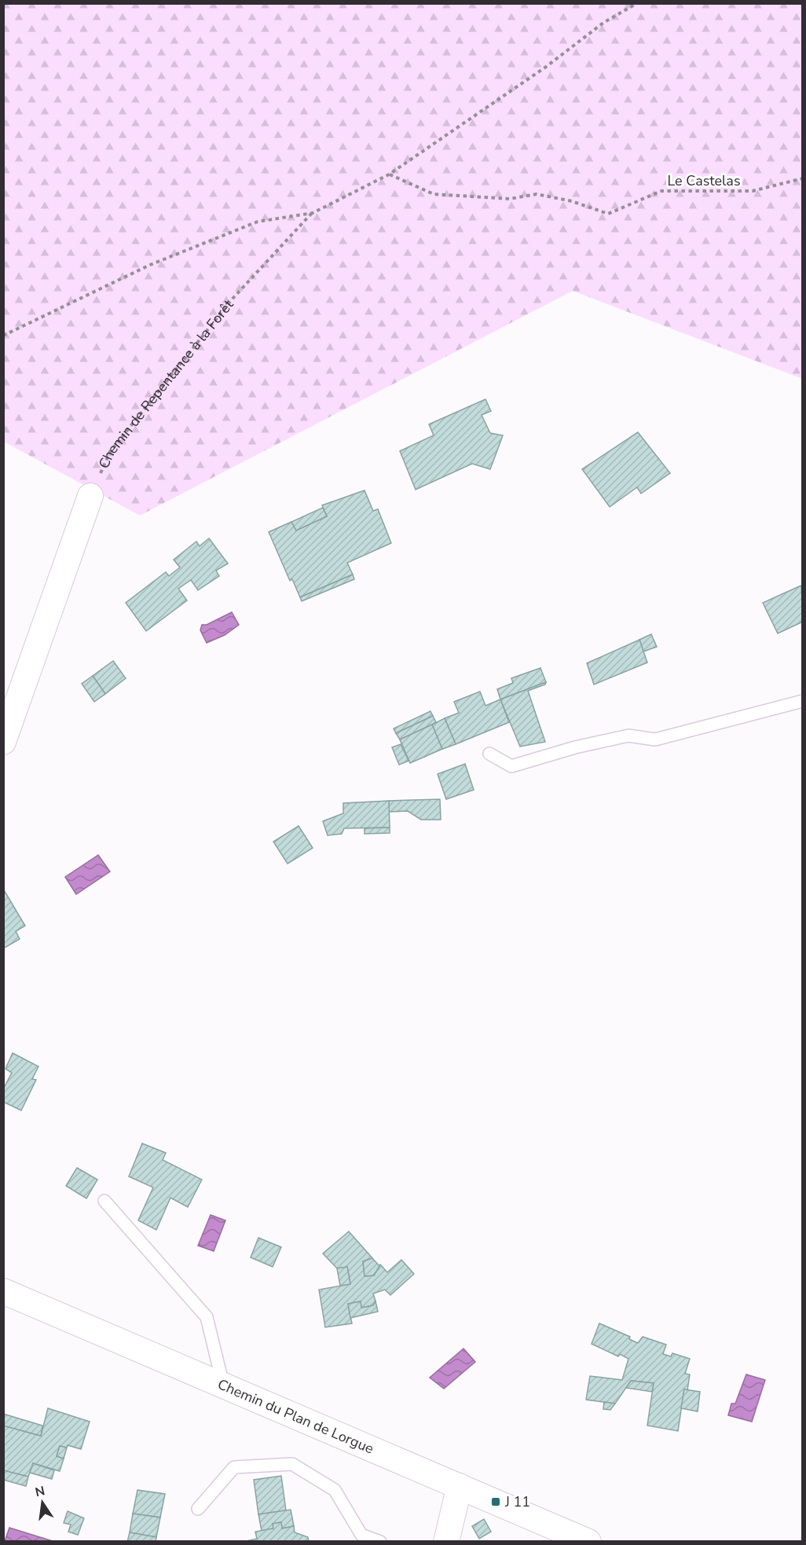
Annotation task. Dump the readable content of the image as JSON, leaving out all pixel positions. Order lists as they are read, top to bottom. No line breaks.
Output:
{"streets":{"street":["Chemin du Plan de Lorgue"],"path":["Le Castelas","Chemin de Repentance à la Forêt"]},"places":{"transit":["J 11"]},"north":"top"}
